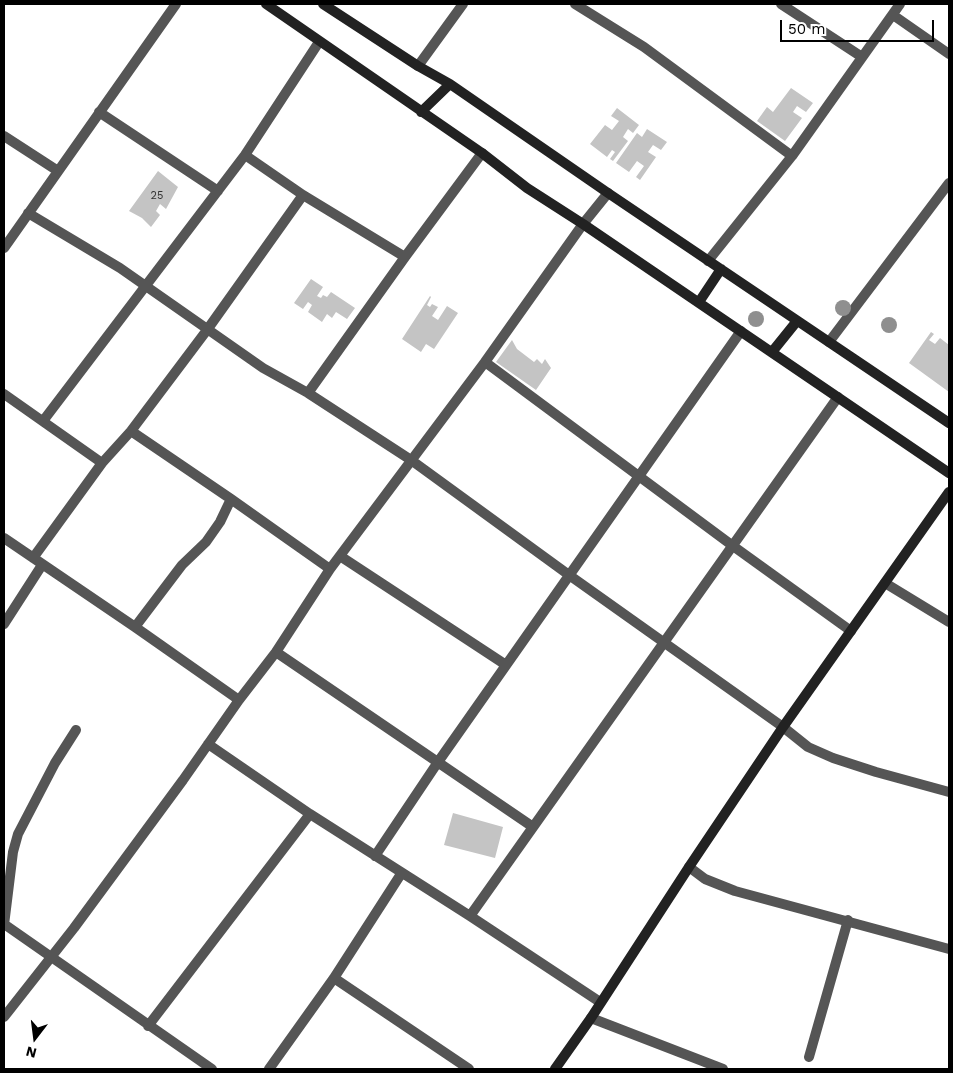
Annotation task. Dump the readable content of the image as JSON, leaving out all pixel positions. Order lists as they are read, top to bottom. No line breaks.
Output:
{"house_numbers":["25"],"scale_bar":"50 m","north":"bottom"}
